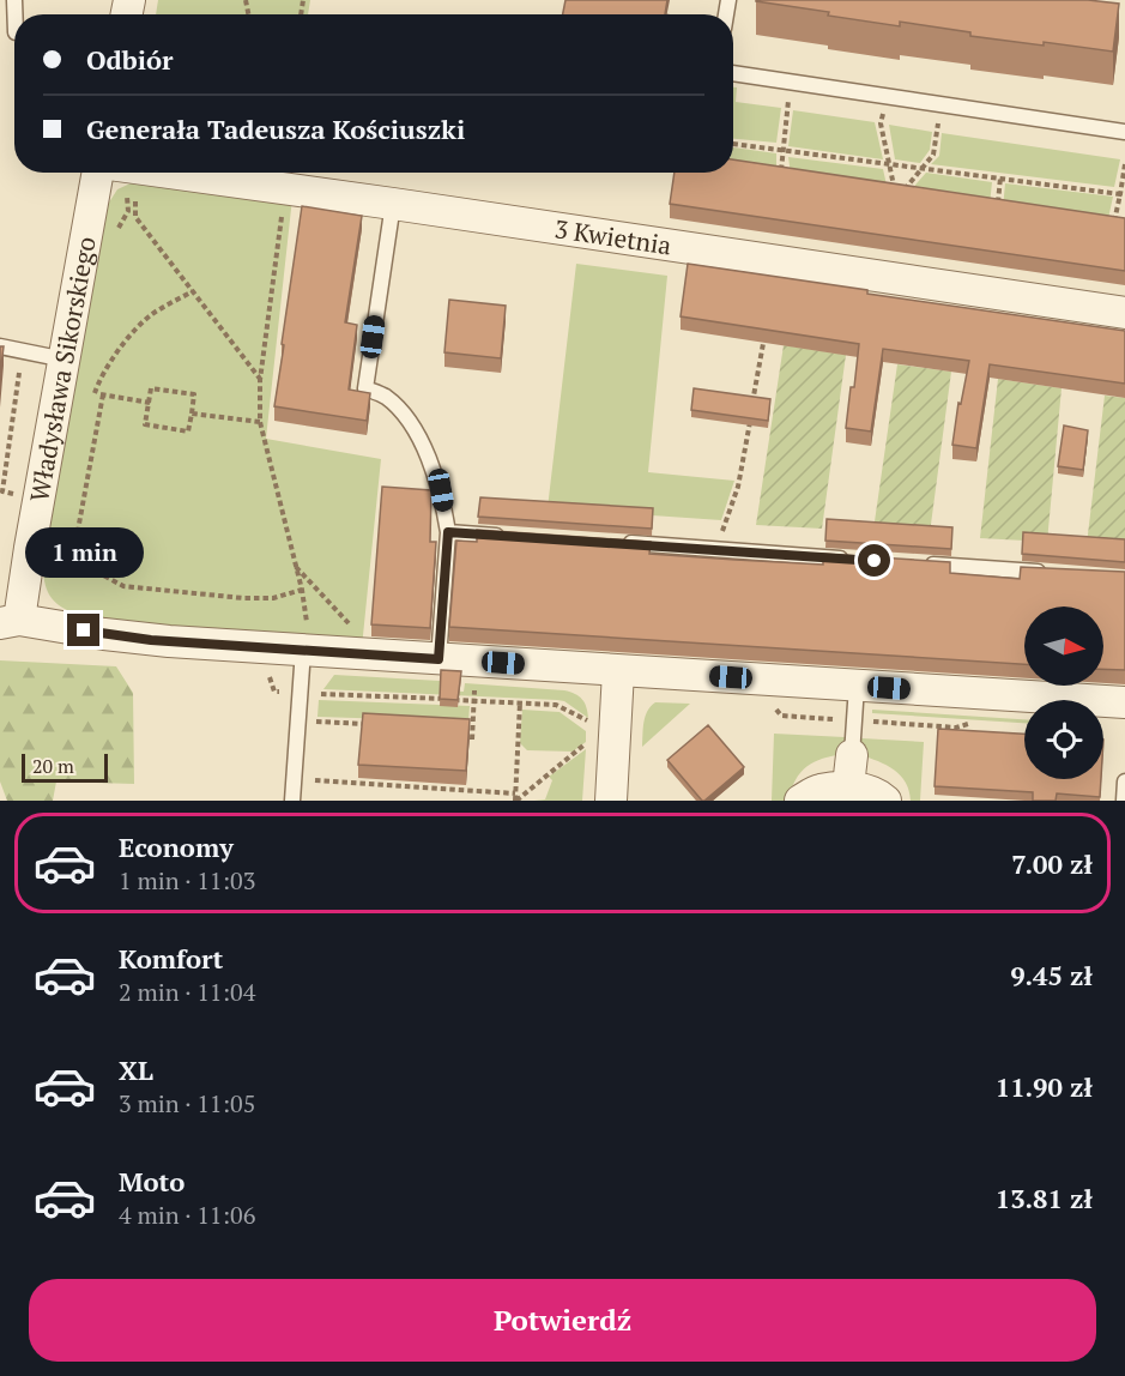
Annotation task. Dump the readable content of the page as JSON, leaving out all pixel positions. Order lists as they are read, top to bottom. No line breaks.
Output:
{"streets":{"street":["3 Kwietnia","Władysława Sikorskiego"]},"scale_bar":"20 m","north":"right","page":{"banner":["Odbiór","Generała Tadeusza Kościuszki"],"bubble":"1 min","scale":"20 m","list":[{"name":"Economy","note":"1 min · 11:03","value":"7.00 zł"},{"name":"Komfort","note":"2 min · 11:04","value":"9.45 zł"},{"name":"XL","note":"3 min · 11:05","value":"11.90 zł"},{"name":"Moto","note":"4 min · 11:06","value":"13.81 zł"}],"buttons":"Potwierdź"}}
